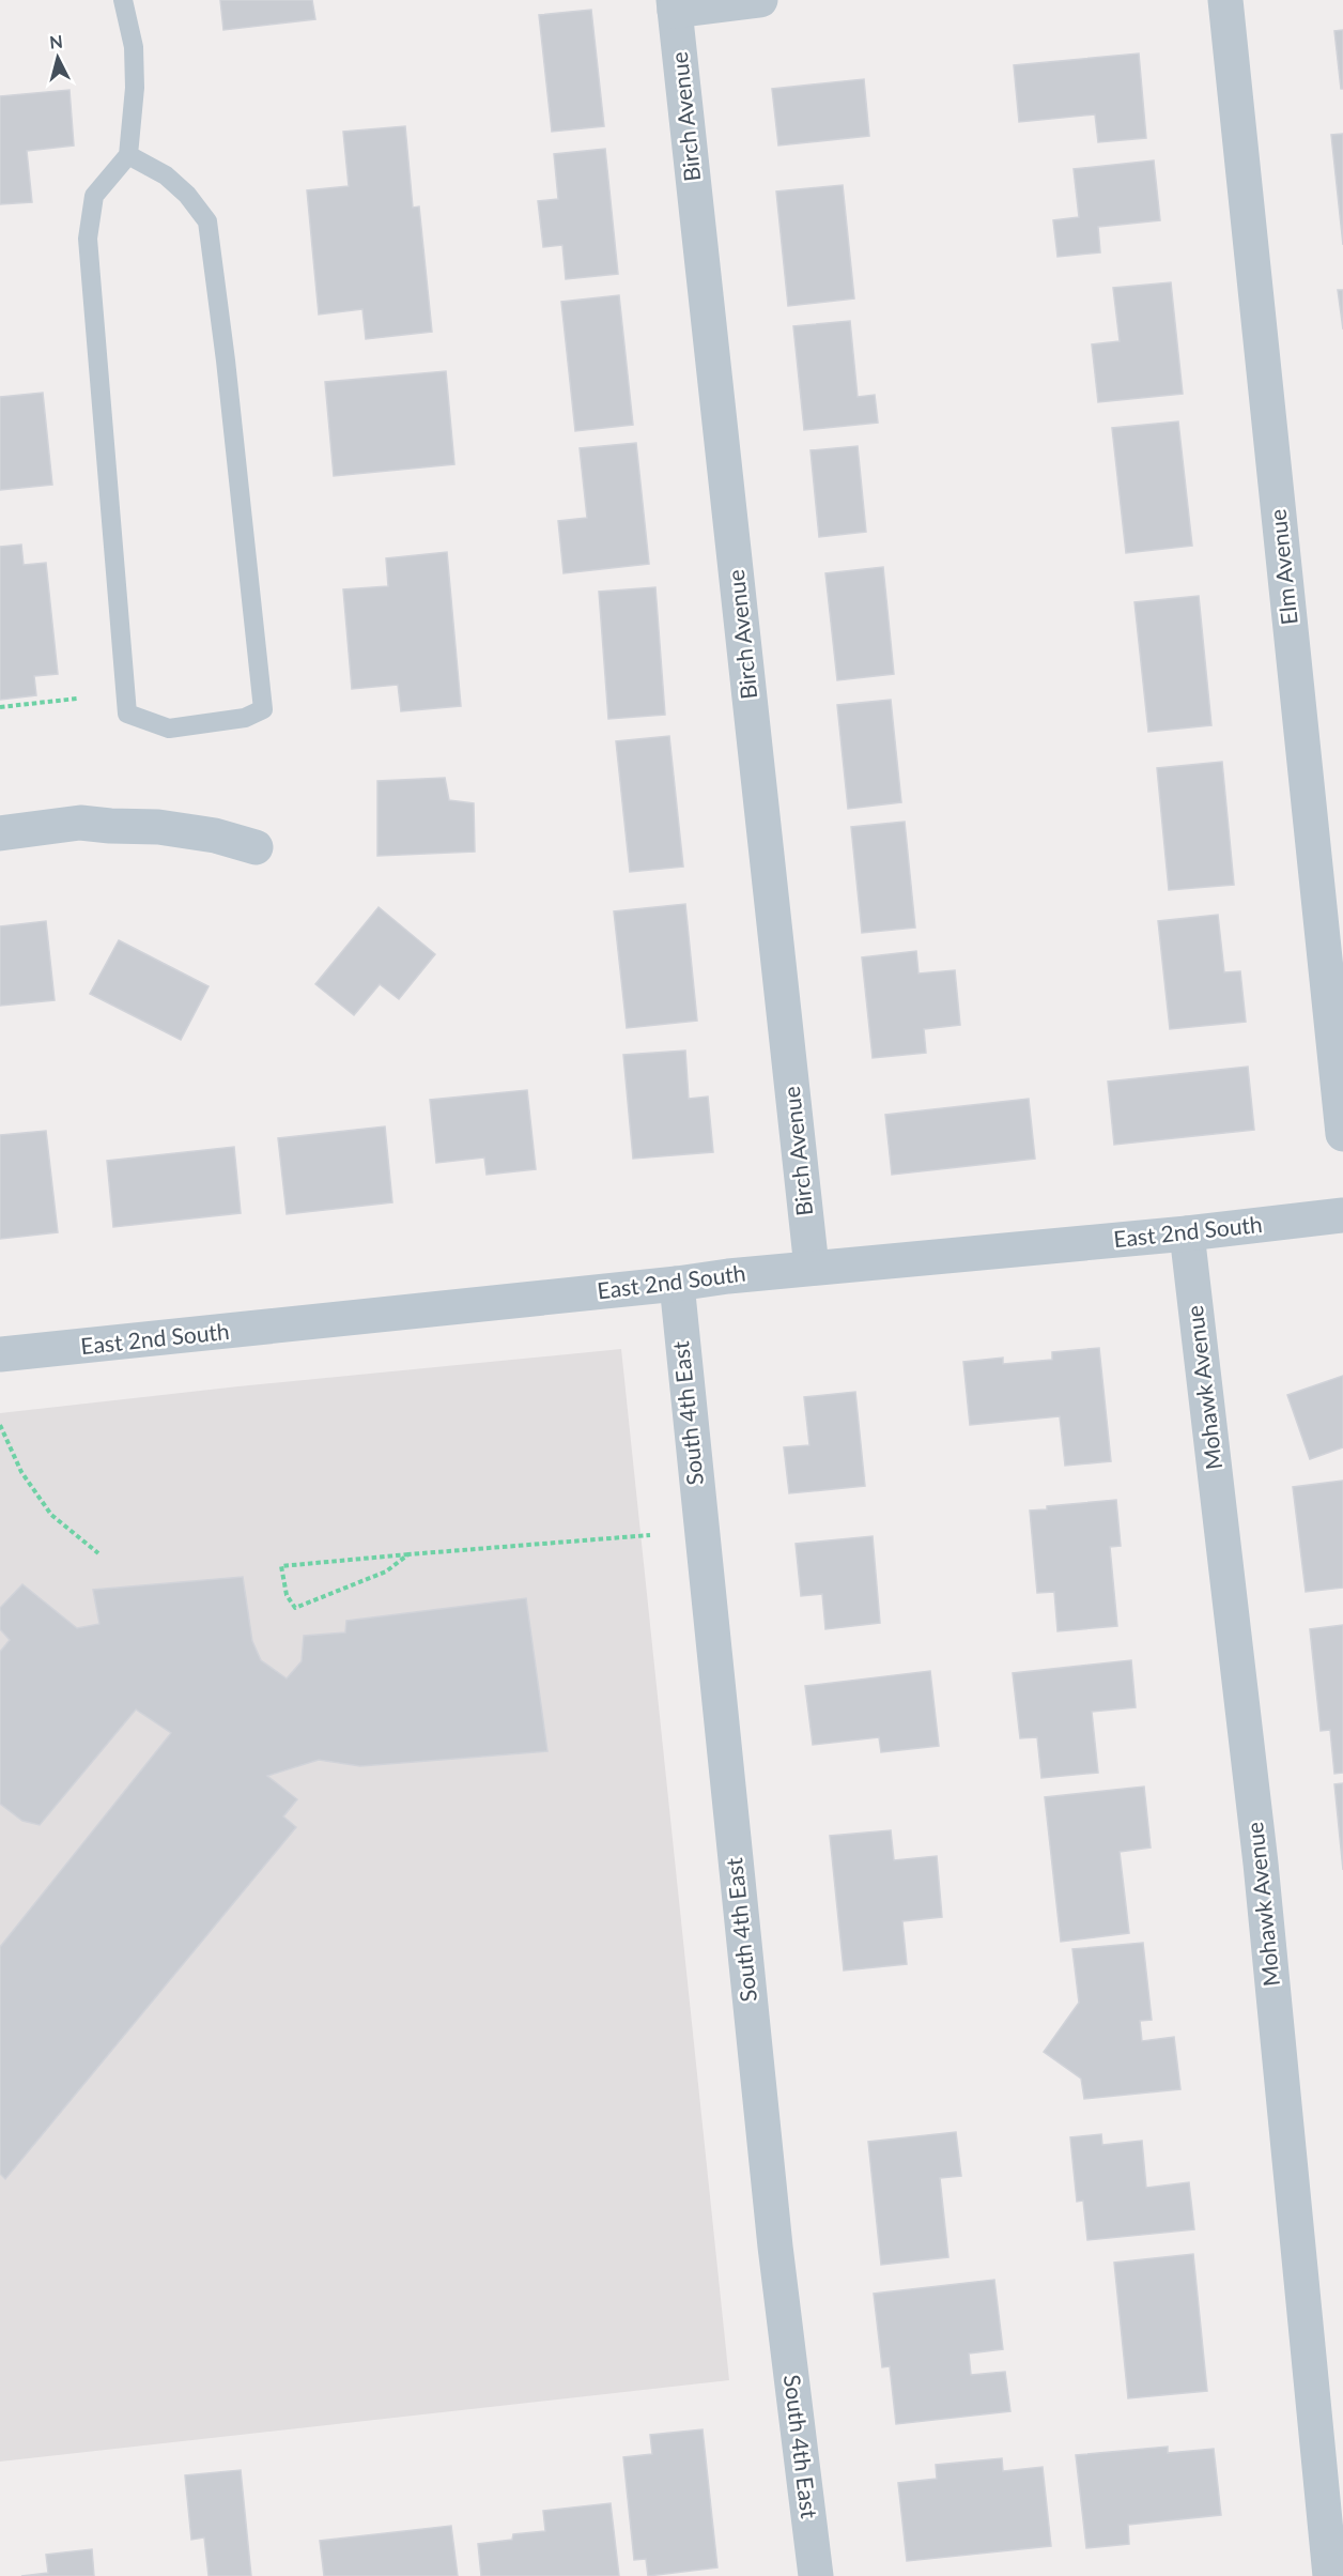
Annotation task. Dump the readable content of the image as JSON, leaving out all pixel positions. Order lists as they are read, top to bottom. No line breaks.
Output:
{"streets":{"street":["Birch Avenue","Elm Avenue","East 2nd South","Mohawk Avenue","South 4th East"]},"crossings":[["Birch Avenue","East 2nd South"],["East 2nd South","Mohawk Avenue"],["East 2nd South","South 4th East"]],"north":"top"}
